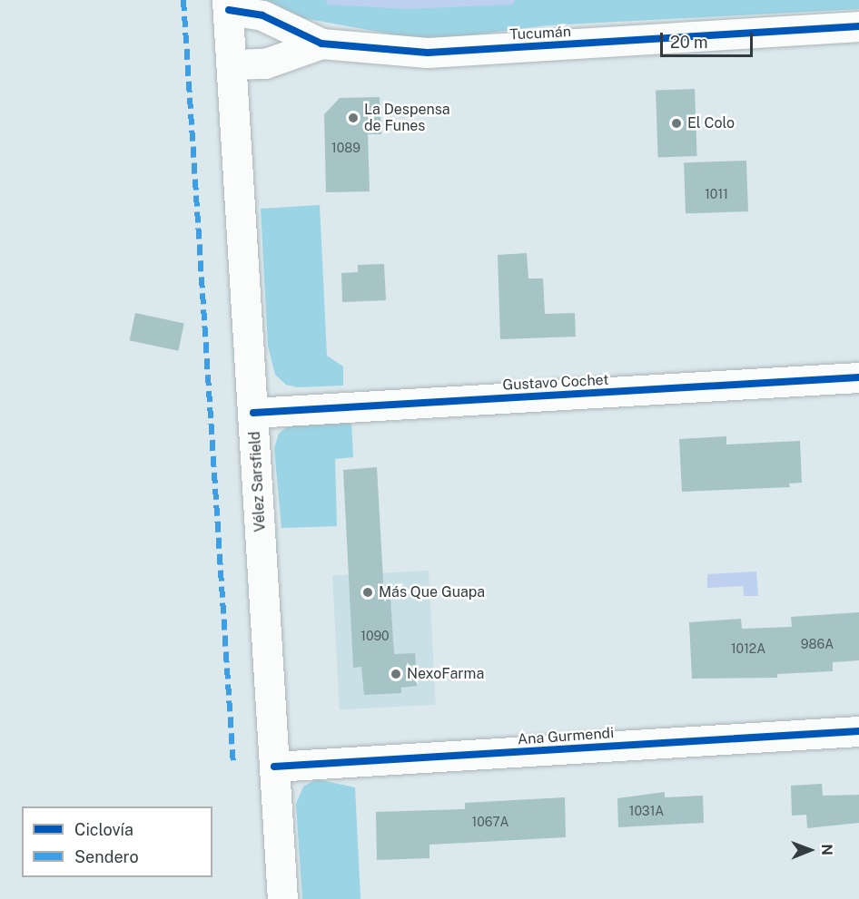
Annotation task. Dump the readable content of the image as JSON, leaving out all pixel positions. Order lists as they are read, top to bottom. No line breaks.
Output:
{"streets":{"street":["Tucumán","Gustavo Cochet","Vélez Sarsfield","Ana Gurmendi"]},"crossings":[["Tucumán","Vélez Sarsfield"],["Gustavo Cochet","Vélez Sarsfield"],["Vélez Sarsfield","Ana Gurmendi"]],"places":["La Despensa de Funes","El Colo","Más Que Guapa","NexoFarma"],"house_numbers":["1089","1011","1090","986A","1012A","1031A","1067A"],"legend":["Ciclovía","Sendero"],"scale_bar":"20 m","north":"right"}
